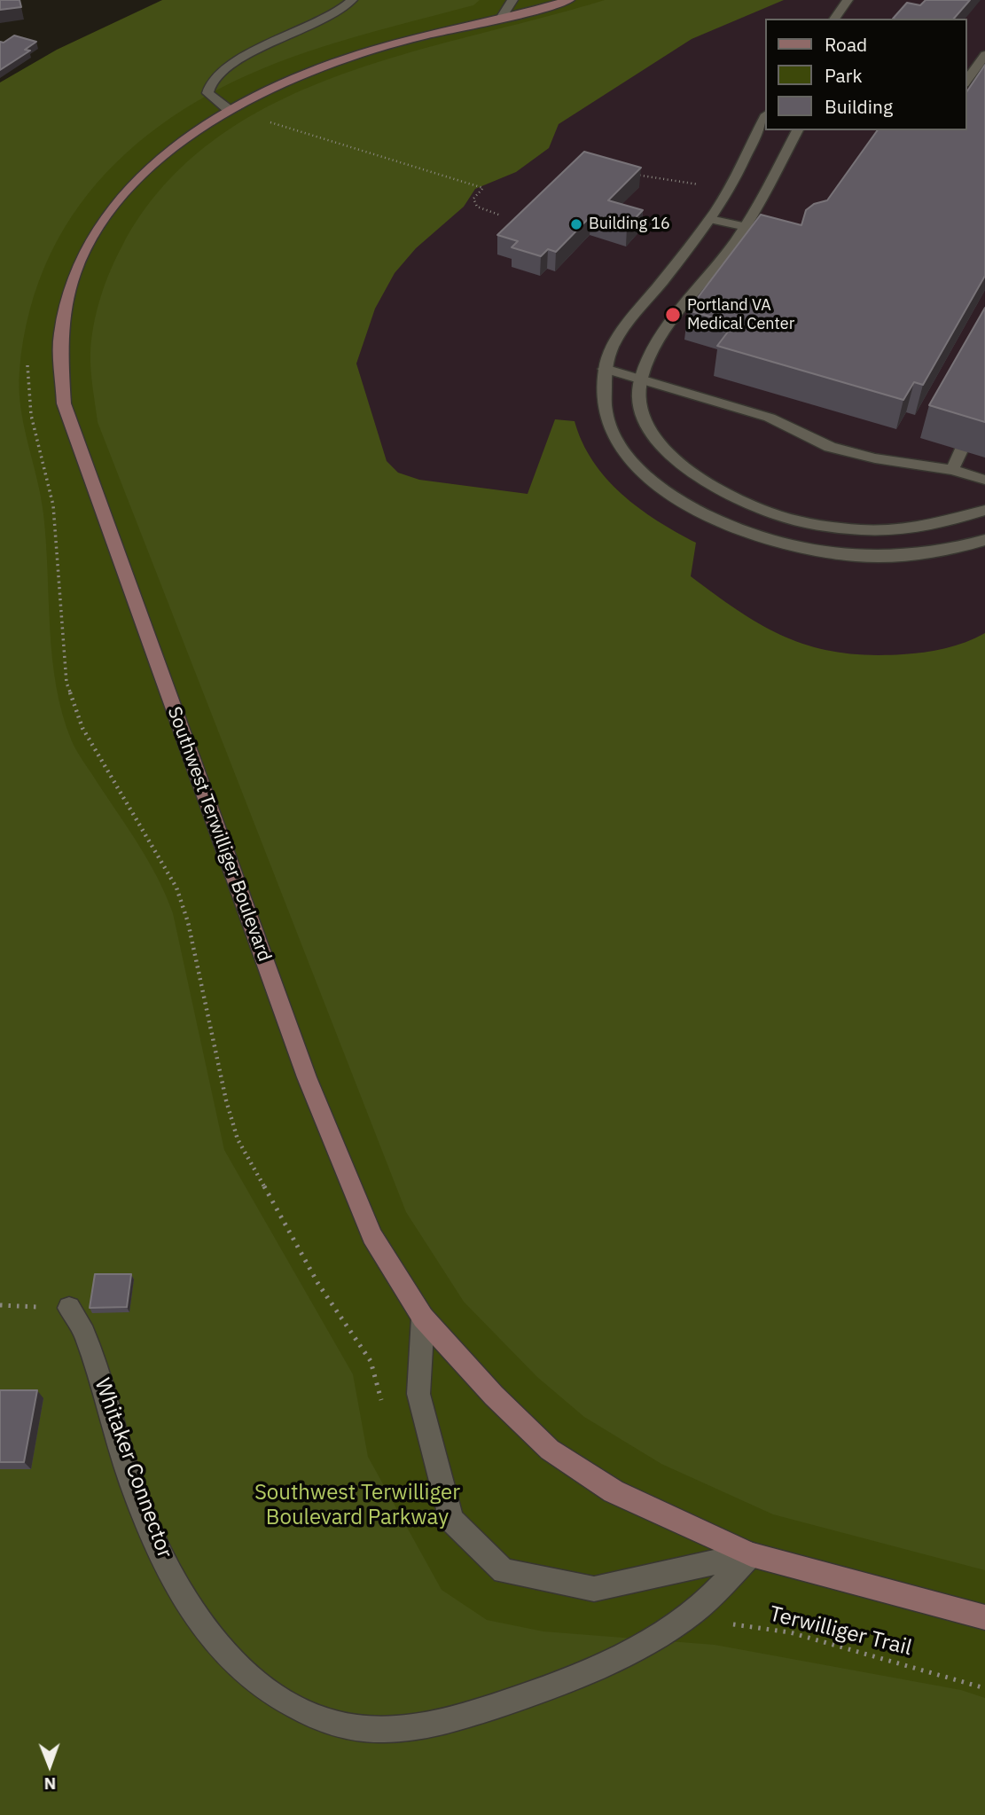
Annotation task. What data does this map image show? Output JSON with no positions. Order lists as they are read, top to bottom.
{
  "streets": {
    "main road": ["Southwest Terwilliger Boulevard"],
    "street": ["Whitaker Connector"],
    "path": ["Terwilliger Trail"]
  },
  "crossings": [
    ["Southwest Terwilliger Boulevard", "Whitaker Connector"],
    ["Whitaker Connector", "Terwilliger Trail"]
  ],
  "parks": ["Southwest Terwilliger Boulevard Parkway"],
  "places": ["Building 16", "Portland VA Medical Center"],
  "legend": ["Road", "Park", "Building"],
  "north": "bottom"
}
